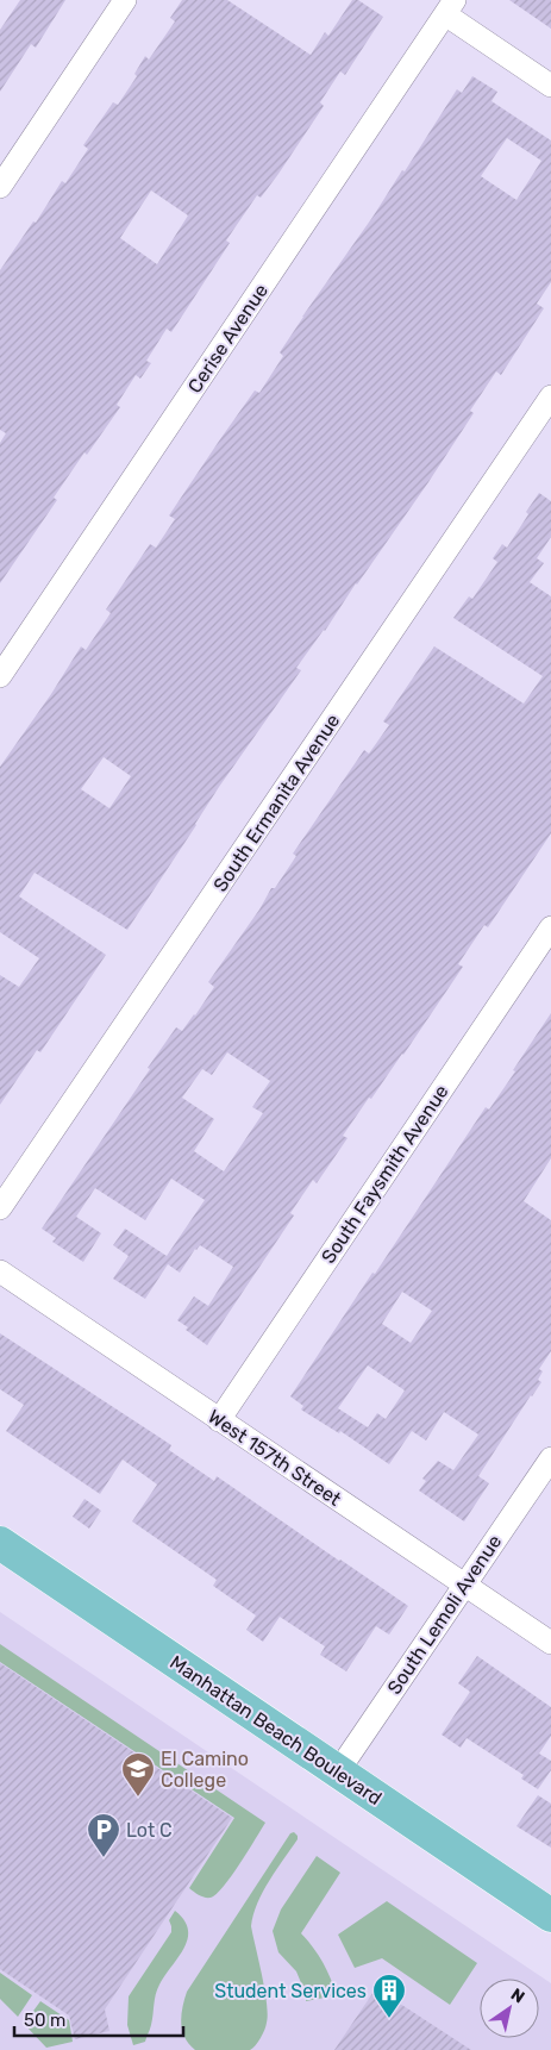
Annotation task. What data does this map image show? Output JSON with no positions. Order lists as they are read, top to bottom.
{
  "streets": {
    "main road": ["Manhattan Beach Boulevard"],
    "street": [
      "Cerise Avenue",
      "South Ermanita Avenue",
      "South Faysmith Avenue",
      "West 157th Street",
      "South Lemoli Avenue"
    ]
  },
  "crossings": [
    ["South Faysmith Avenue", "West 157th Street"],
    ["West 157th Street", "South Lemoli Avenue"],
    ["South Lemoli Avenue", "Manhattan Beach Boulevard"]
  ],
  "places": {
    "school or university": ["El Camino College"],
    "parking": ["Lot C"],
    "building": ["Student Services"]
  },
  "scale_bar": "50 m",
  "north": "top right"
}
